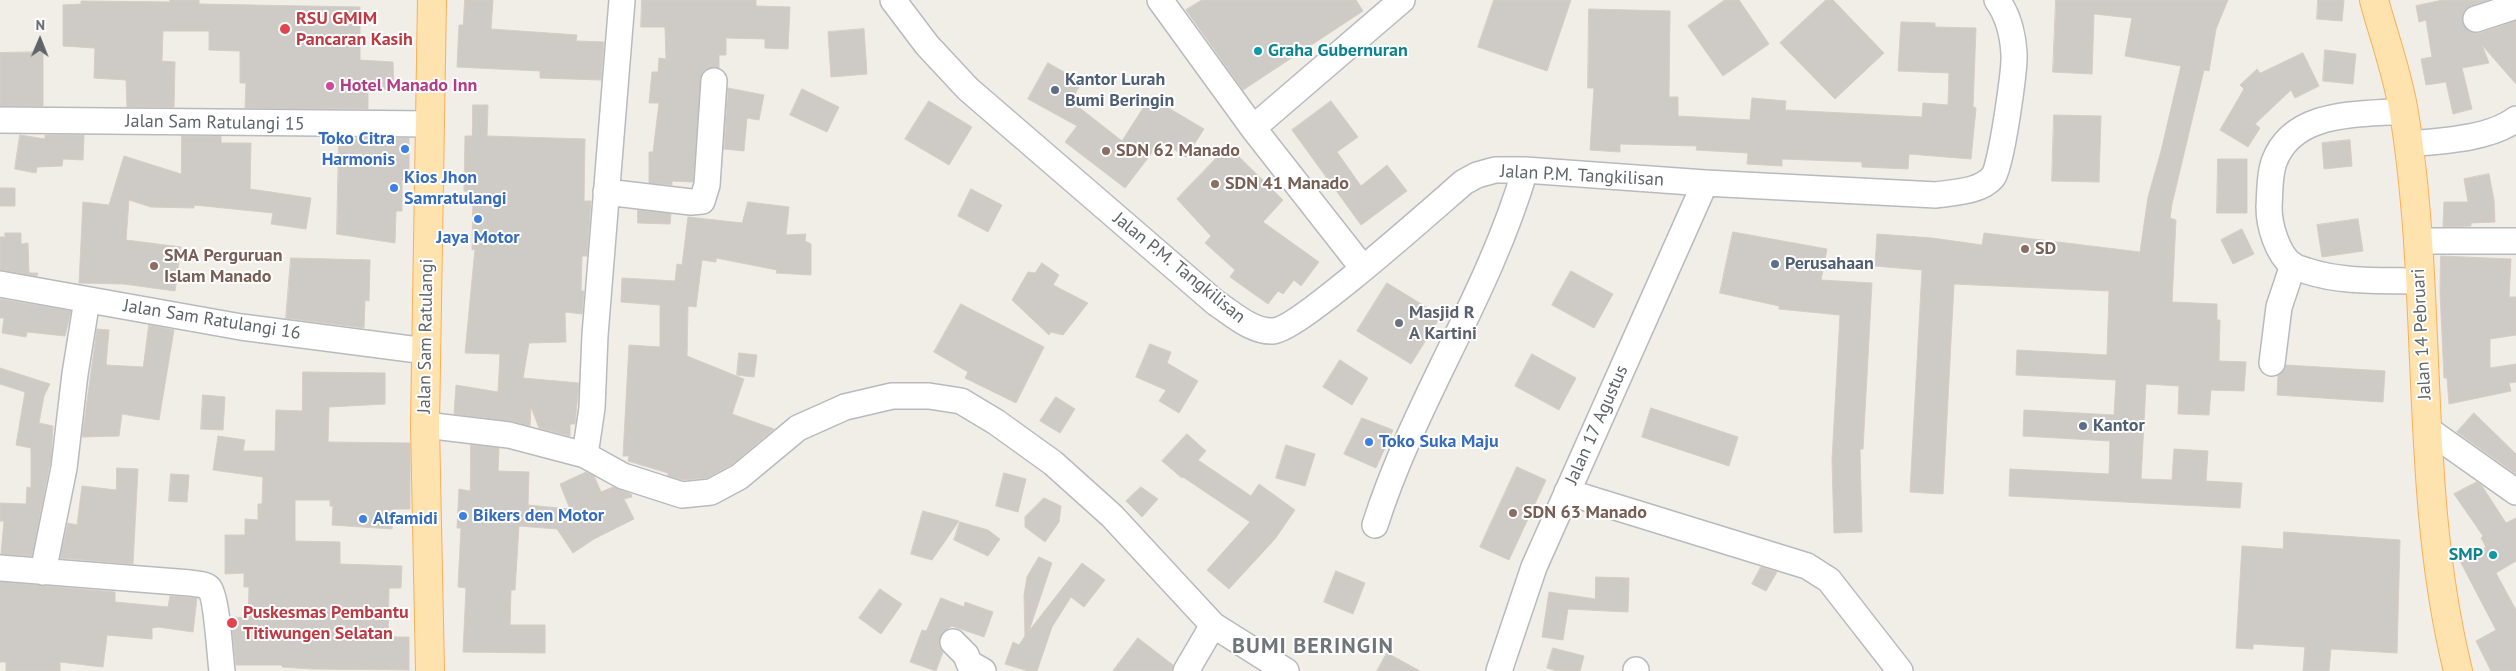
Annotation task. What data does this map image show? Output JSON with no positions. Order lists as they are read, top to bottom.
{
  "streets": {
    "main road": ["Jalan 14 Pebruari", "Jalan Sam Ratulangi"],
    "street": [
      "Jalan Sam Ratulangi 15",
      "Jalan P.M. Tangkilisan",
      "Jalan Sam Ratulangi 16",
      "Jalan 17 Agustus"
    ]
  },
  "crossings": [
    ["Jalan Sam Ratulangi 15", "Jalan Sam Ratulangi"],
    ["Jalan P.M. Tangkilisan", "Jalan 17 Agustus"],
    ["Jalan Sam Ratulangi 16", "Jalan Sam Ratulangi"]
  ],
  "districts": ["BUMI BERINGIN"],
  "places": [
    "RSU GMIM Pancaran Kasih",
    "Graha Gubernuran",
    "Hotel Manado Inn",
    "Kantor Lurah Bumi Beringin",
    "Toko Citra Harmonis",
    "SDN 62 Manado",
    "SDN 41 Manado",
    "Kios Jhon Samratulangi",
    "Jaya Motor",
    "SD",
    "Perusahaan",
    "SMA Perguruan Islam Manado",
    "Masjid R A Kartini",
    "Kantor",
    "Toko Suka Maju",
    "SDN 63 Manado",
    "Bikers den Motor",
    "Alfamidi",
    "SMP",
    "Puskesmas Pembantu Titiwungen Selatan"
  ],
  "north": "top"
}
